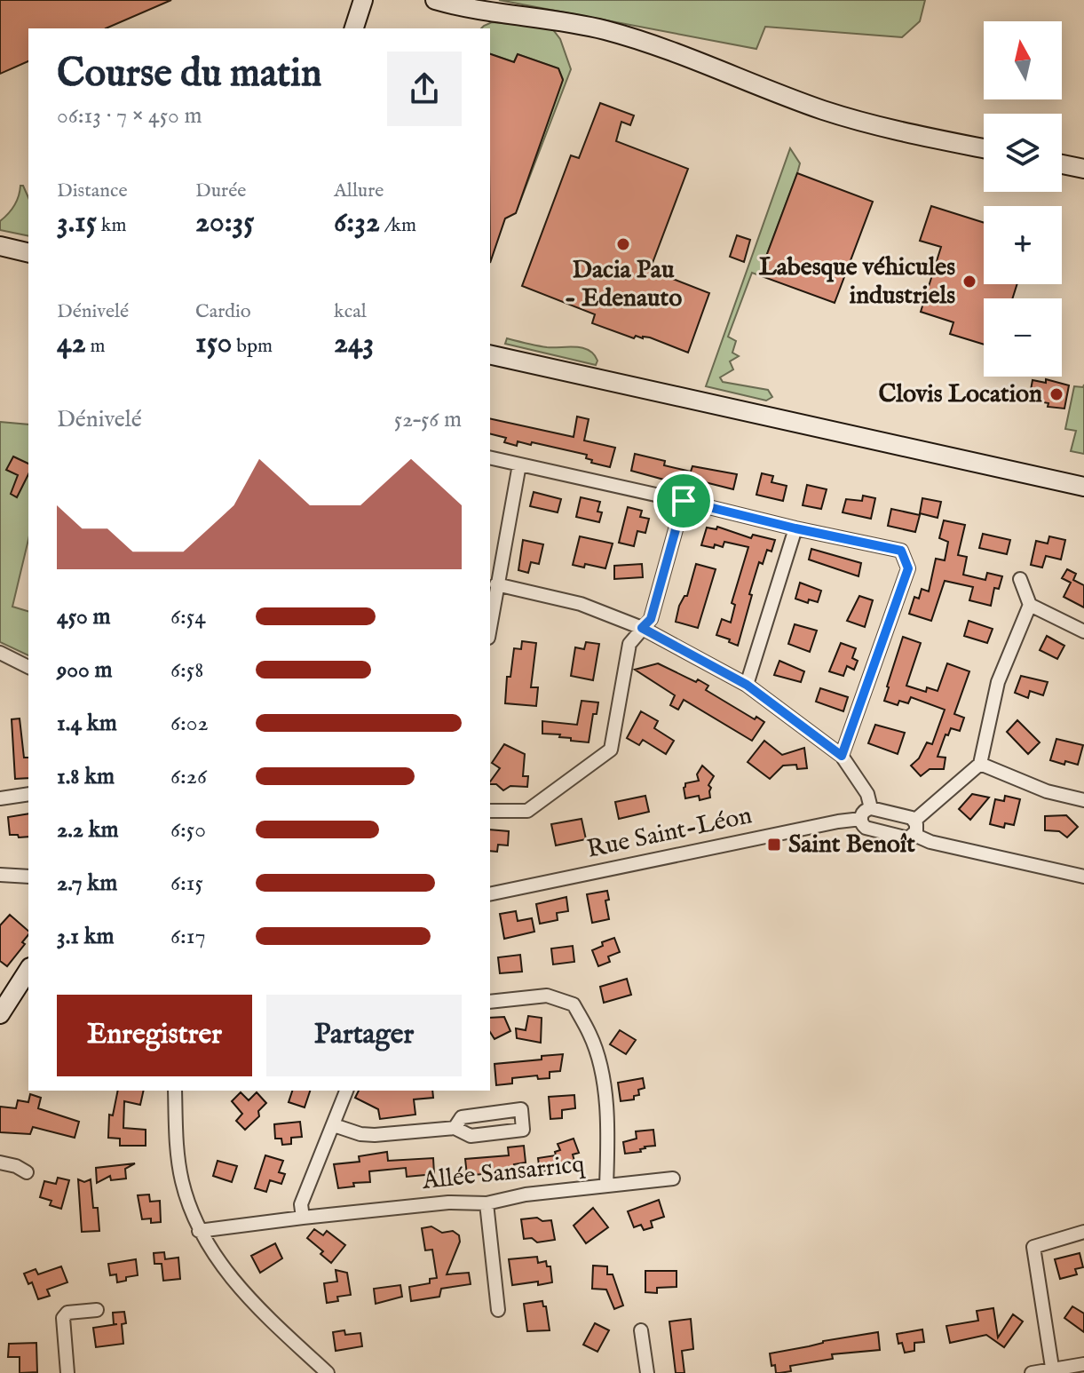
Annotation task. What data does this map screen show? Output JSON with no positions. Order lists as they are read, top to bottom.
{
  "streets": {
    "street": ["Rue Saint-Léon", "Allée Sansarricq"]
  },
  "places": {
    "other": ["Dacia Pau - Edenauto", "Labesque véhicules industriels", "Clovis Location"],
    "transit": ["Saint Benoît"]
  },
  "north": "top",
  "page": {
    "map_buttons": ["+", "−"],
    "heading": ["Course du matin", "06:13 · 7 × 450 m"],
    "stats": [
      ["Distance", "3.15 km"],
      ["Durée", "20:35"],
      ["Allure", "6:32 /km"],
      ["Dénivelé", "42 m"],
      ["Cardio", "150 bpm"],
      ["kcal", "243"]
    ],
    "chart": ["Dénivelé", "52–56 m"],
    "list": [
      {
        "name": "450 m",
        "note": "6:54"
      },
      {
        "name": "900 m",
        "note": "6:58"
      },
      {
        "name": "1.4 km",
        "note": "6:02"
      },
      {
        "name": "1.8 km",
        "note": "6:26"
      },
      {
        "name": "2.2 km",
        "note": "6:50"
      },
      {
        "name": "2.7 km",
        "note": "6:15"
      },
      {
        "name": "3.1 km",
        "note": "6:17"
      }
    ],
    "buttons": ["Enregistrer", "Partager"]
  }
}
